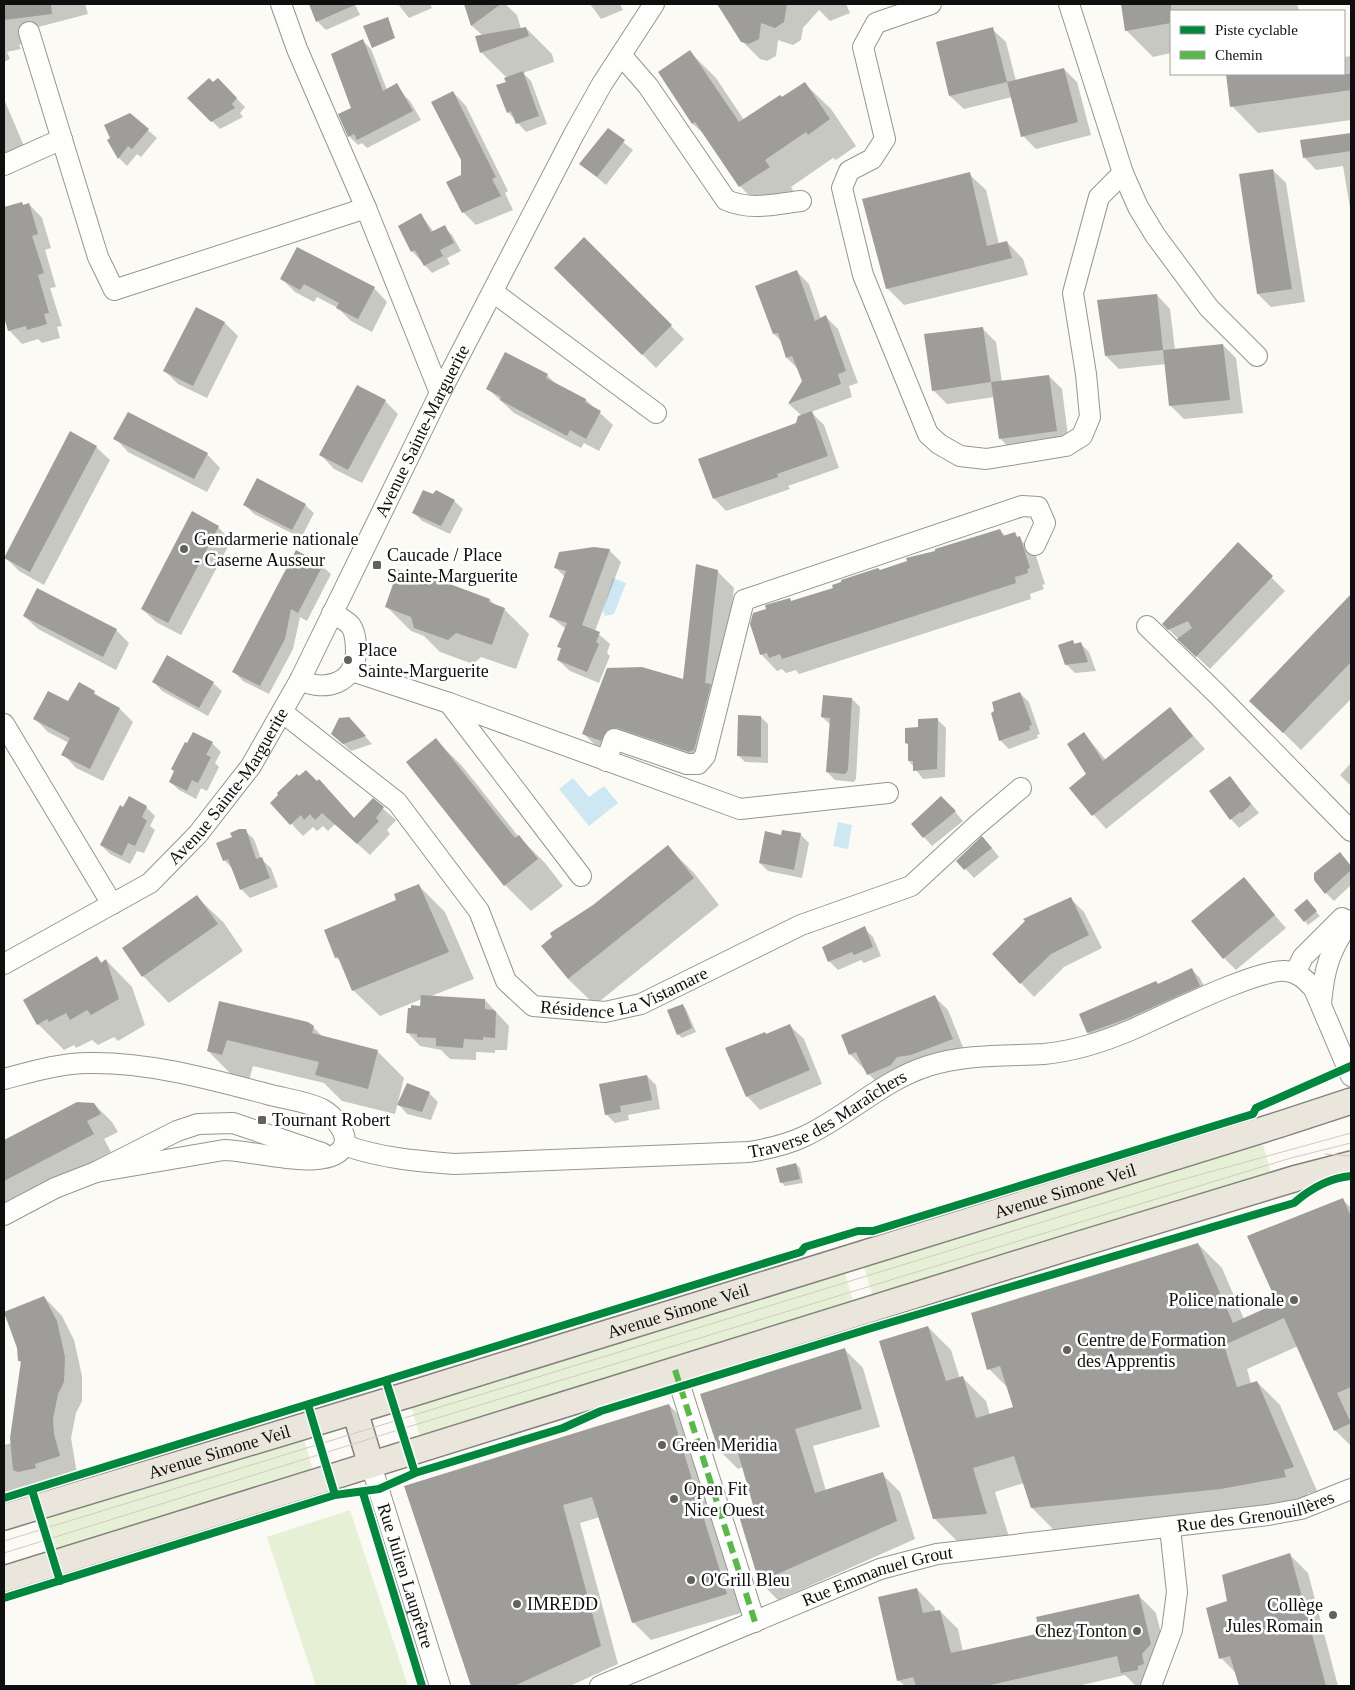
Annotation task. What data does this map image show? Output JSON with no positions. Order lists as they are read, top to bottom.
{
  "streets": {
    "main road": ["Avenue Simone Veil"],
    "street": [
      "Avenue Sainte-Marguerite",
      "Résidence La Vistamare",
      "Traverse des Maraîchers",
      "Rue des Grenouillères",
      "Rue Julien Lauprêtre",
      "Rue Emmanuel Grout"
    ]
  },
  "crossings": [
    ["Avenue Sainte-Marguerite", "Résidence La Vistamare"],
    ["Rue des Grenouillères", "Rue Emmanuel Grout"]
  ],
  "places": {
    "other": [
      "Gendarmerie nationale - Caserne Ausseur",
      "Place Sainte-Marguerite",
      "Police nationale",
      "Centre de Formation des Apprentis",
      "Green Meridia",
      "Open Fit Nice Ouest",
      "O'Grill Bleu",
      "IMREDD",
      "Collège Jules Romain",
      "Chez Tonton"
    ],
    "transit": ["Caucade / Place Sainte-Marguerite", "Tournant Robert"]
  },
  "legend": ["Piste cyclable", "Chemin"]
}
